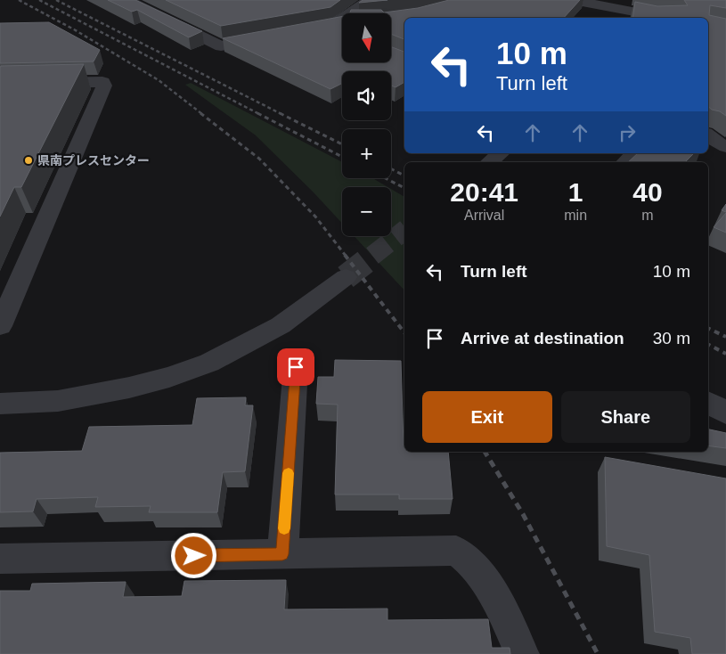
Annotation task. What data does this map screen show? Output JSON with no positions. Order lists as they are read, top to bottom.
{
  "places": ["県南プレスセンター"],
  "north": "bottom",
  "page": {
    "map_buttons": ["+", "−"],
    "turn": ["10 m", "Turn left"],
    "eta": [
      "20:41",
      "Arrival",
      "1",
      "min",
      "40",
      "m"
    ],
    "list": [
      {
        "name": "Turn left",
        "value": "10 m"
      },
      {
        "name": "Arrive at destination",
        "value": "30 m"
      }
    ],
    "buttons": ["Exit", "Share"]
  }
}
